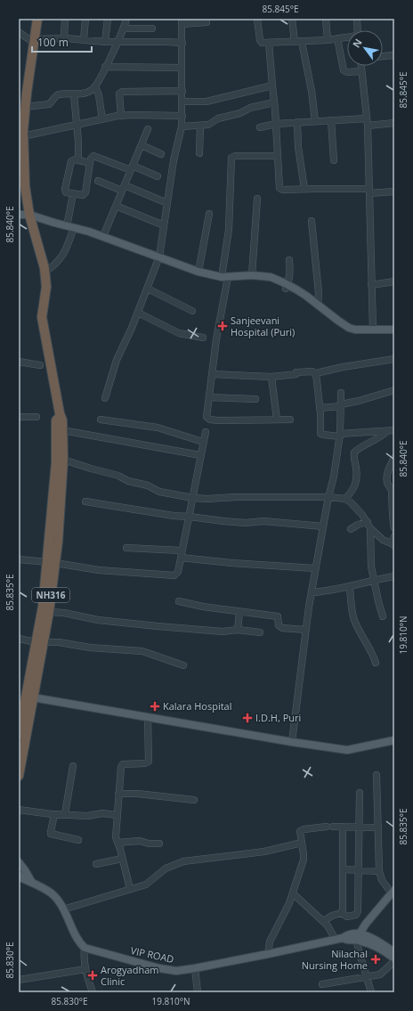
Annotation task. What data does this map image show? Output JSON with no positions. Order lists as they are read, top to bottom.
{
  "streets": {
    "highway": ["NH316"],
    "main road": ["VIP ROAD"]
  },
  "places": {
    "health": [
      "Sanjeevani Hospital (Puri)",
      "Kalara Hospital",
      "I.D.H, Puri",
      "Nilachal Nursing Home",
      "Arogyadham Clinic"
    ]
  },
  "scale_bar": "100 m",
  "north": "top left",
  "coordinates": [
    "85.845°E",
    "85.840°E",
    "85.835°E",
    "19.810°N",
    "85.830°E"
  ]
}
